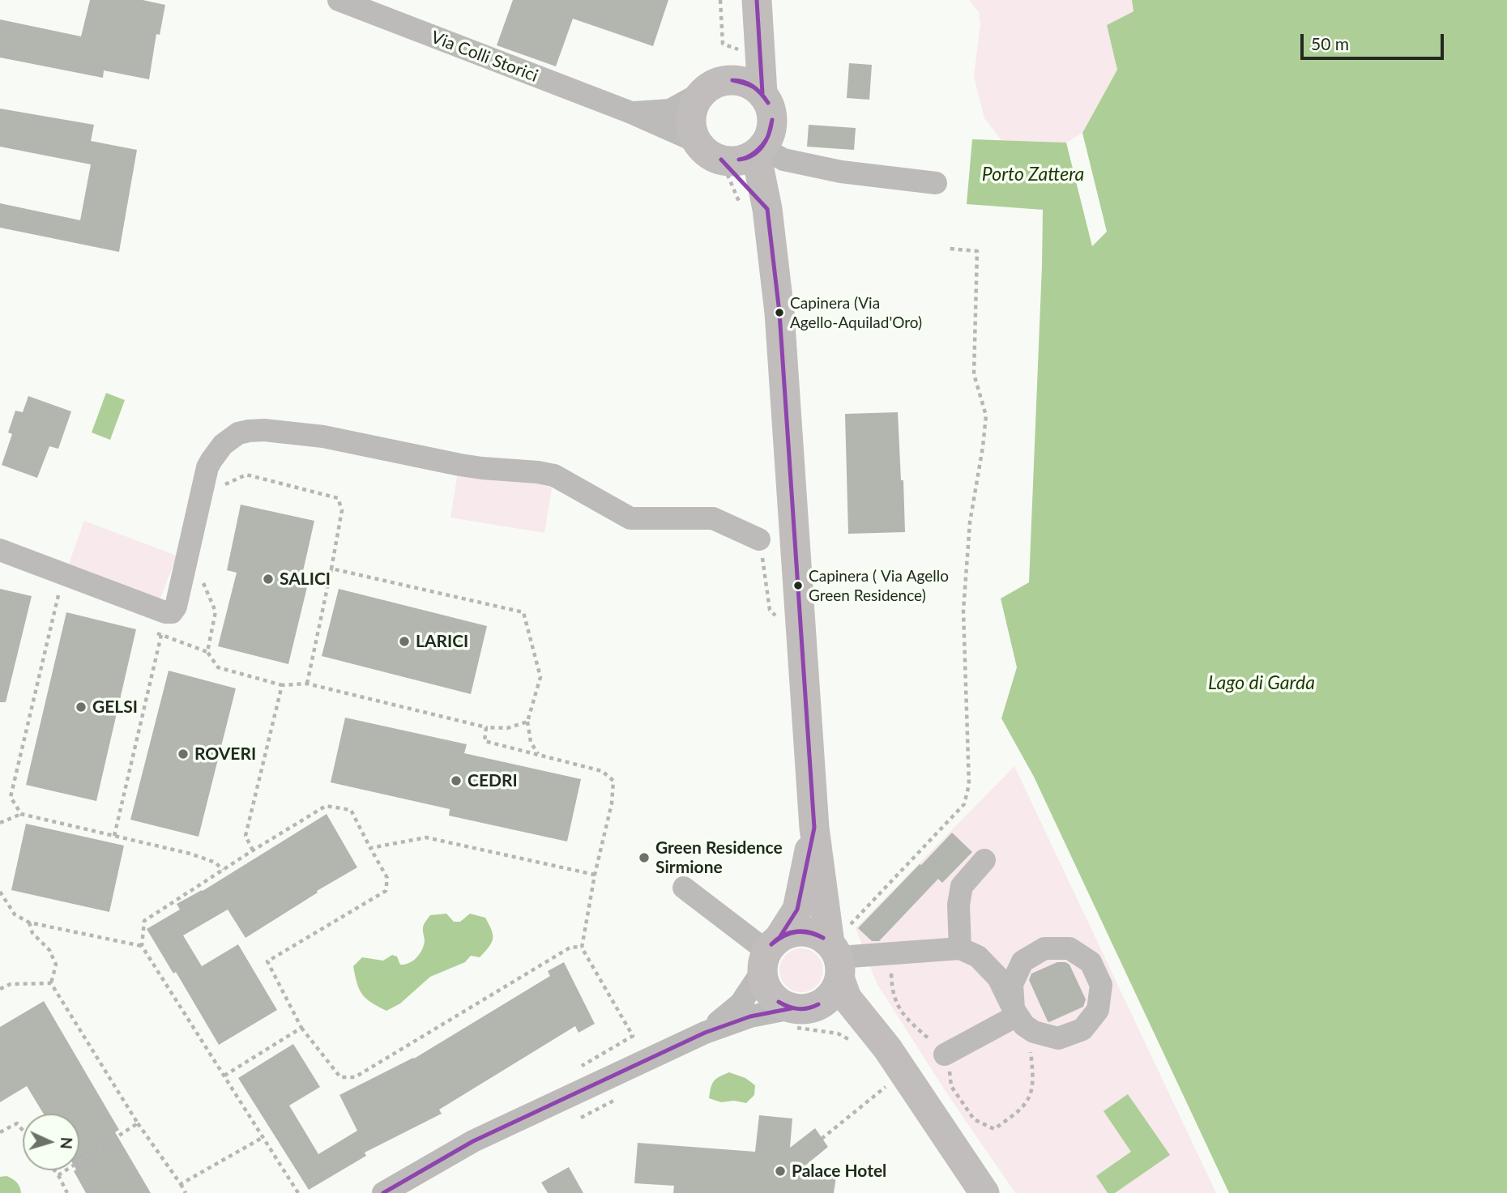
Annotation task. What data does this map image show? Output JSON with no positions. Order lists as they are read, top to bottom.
{
  "streets": {
    "street": ["Via Colli Storici"]
  },
  "water": ["Porto Zattera", "Lago di Garda"],
  "places": [
    "Capinera (Via Agello-Aquilad'Oro)",
    "SALICI",
    "Capinera ( Via Agello Green Residence)",
    "LARICI",
    "GELSI",
    "ROVERI",
    "CEDRI",
    "Green Residence Sirmione",
    "Palace Hotel"
  ],
  "scale_bar": "50 m",
  "north": "right"
}
